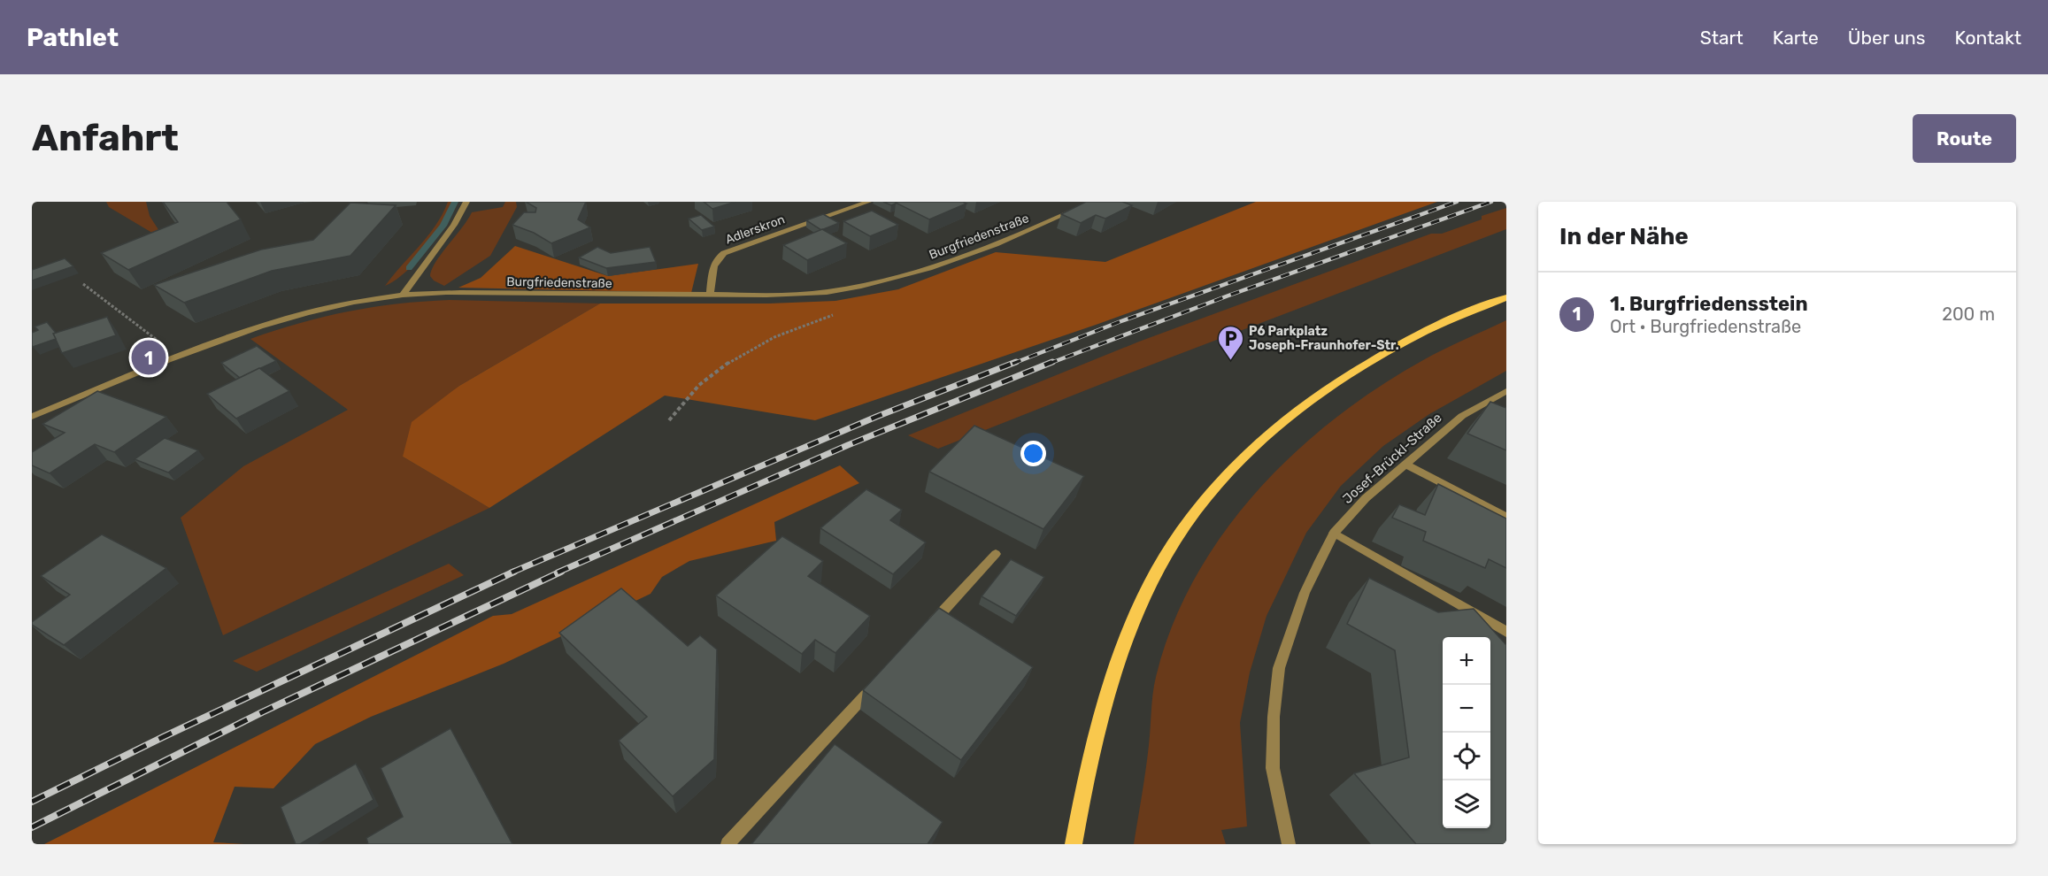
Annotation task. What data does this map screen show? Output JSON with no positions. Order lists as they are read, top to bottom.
{
  "streets": {
    "street": ["Adlerskron", "Burgfriedenstraße", "Josef-Brückl-Straße"]
  },
  "crossings": [
    ["Adlerskron", "Burgfriedenstraße"]
  ],
  "places": {
    "parking": ["P6 Parkplatz Joseph-Fraunhofer-Str."]
  },
  "page": {
    "header": "Pathlet",
    "nav": [
      "Start",
      "Karte",
      "Über uns",
      "Kontakt"
    ],
    "buttons": "Route",
    "title": "Anfahrt",
    "heading": "In der Nähe",
    "list": [
      {
        "mark": "1",
        "name": "1. Burgfriedensstein",
        "note": "Ort · Burgfriedenstraße",
        "value": "200 m"
      }
    ],
    "pins": "1",
    "map_buttons": ["+", "−"]
  }
}
